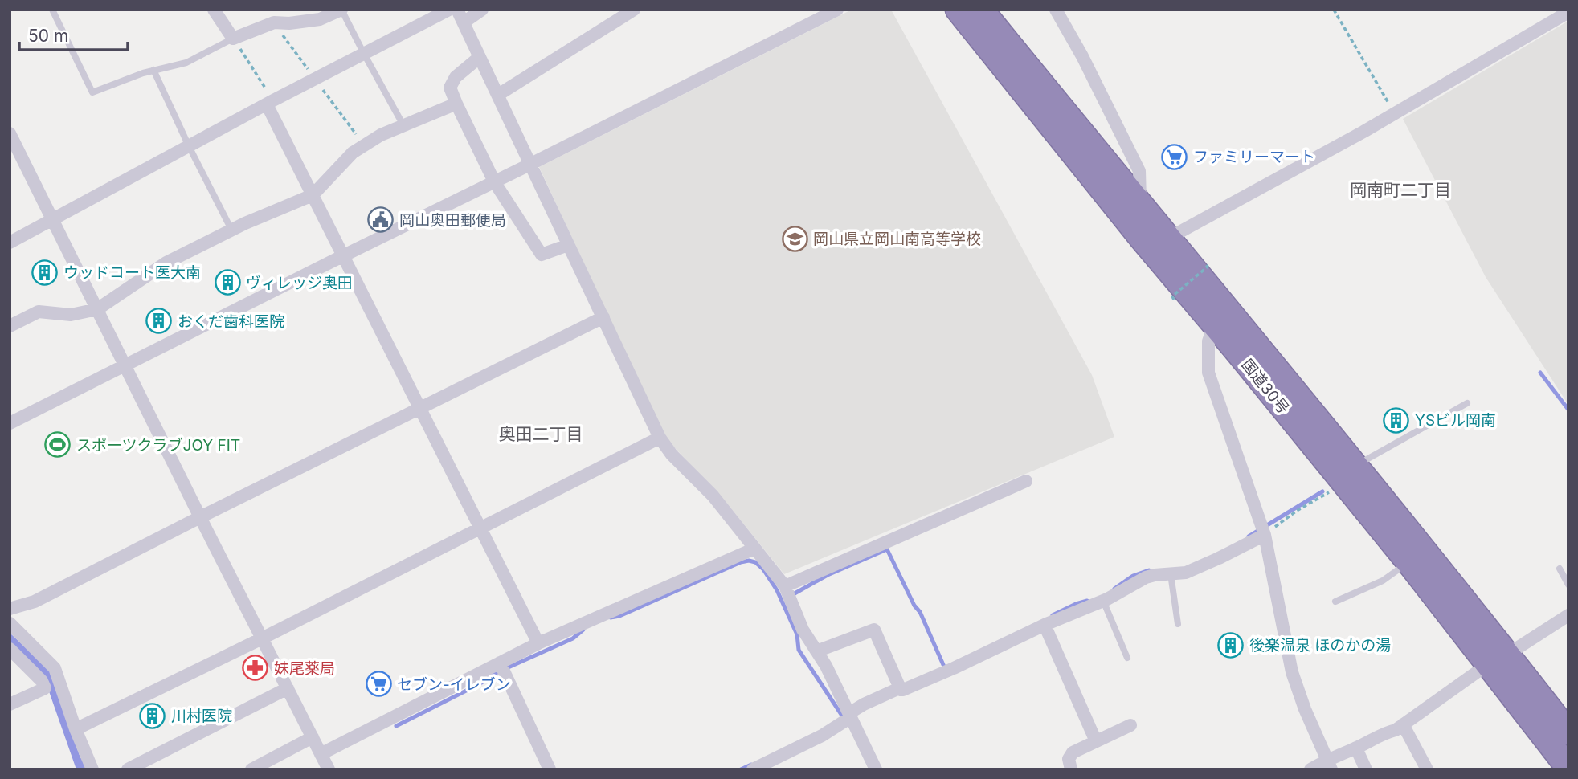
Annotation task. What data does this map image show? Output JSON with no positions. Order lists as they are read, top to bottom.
{
  "streets": {
    "highway": ["国道30号"]
  },
  "districts": ["岡南町二丁目", "奥田二丁目"],
  "places": {
    "supermarket": ["ファミリーマート", "セブン-イレブン"],
    "public building": ["岡山奥田郵便局"],
    "school or university": ["岡山県立岡山南高等学校"],
    "building": [
      "ウッドコート医大南",
      "ヴィレッジ奥田",
      "おくだ歯科医院",
      "YSビル岡南",
      "後楽温泉 ほのかの湯",
      "川村医院"
    ],
    "sports": ["スポーツクラブJOY FIT"],
    "pharmacy": ["妹尾薬局"]
  },
  "scale_bar": "50 m"
}
